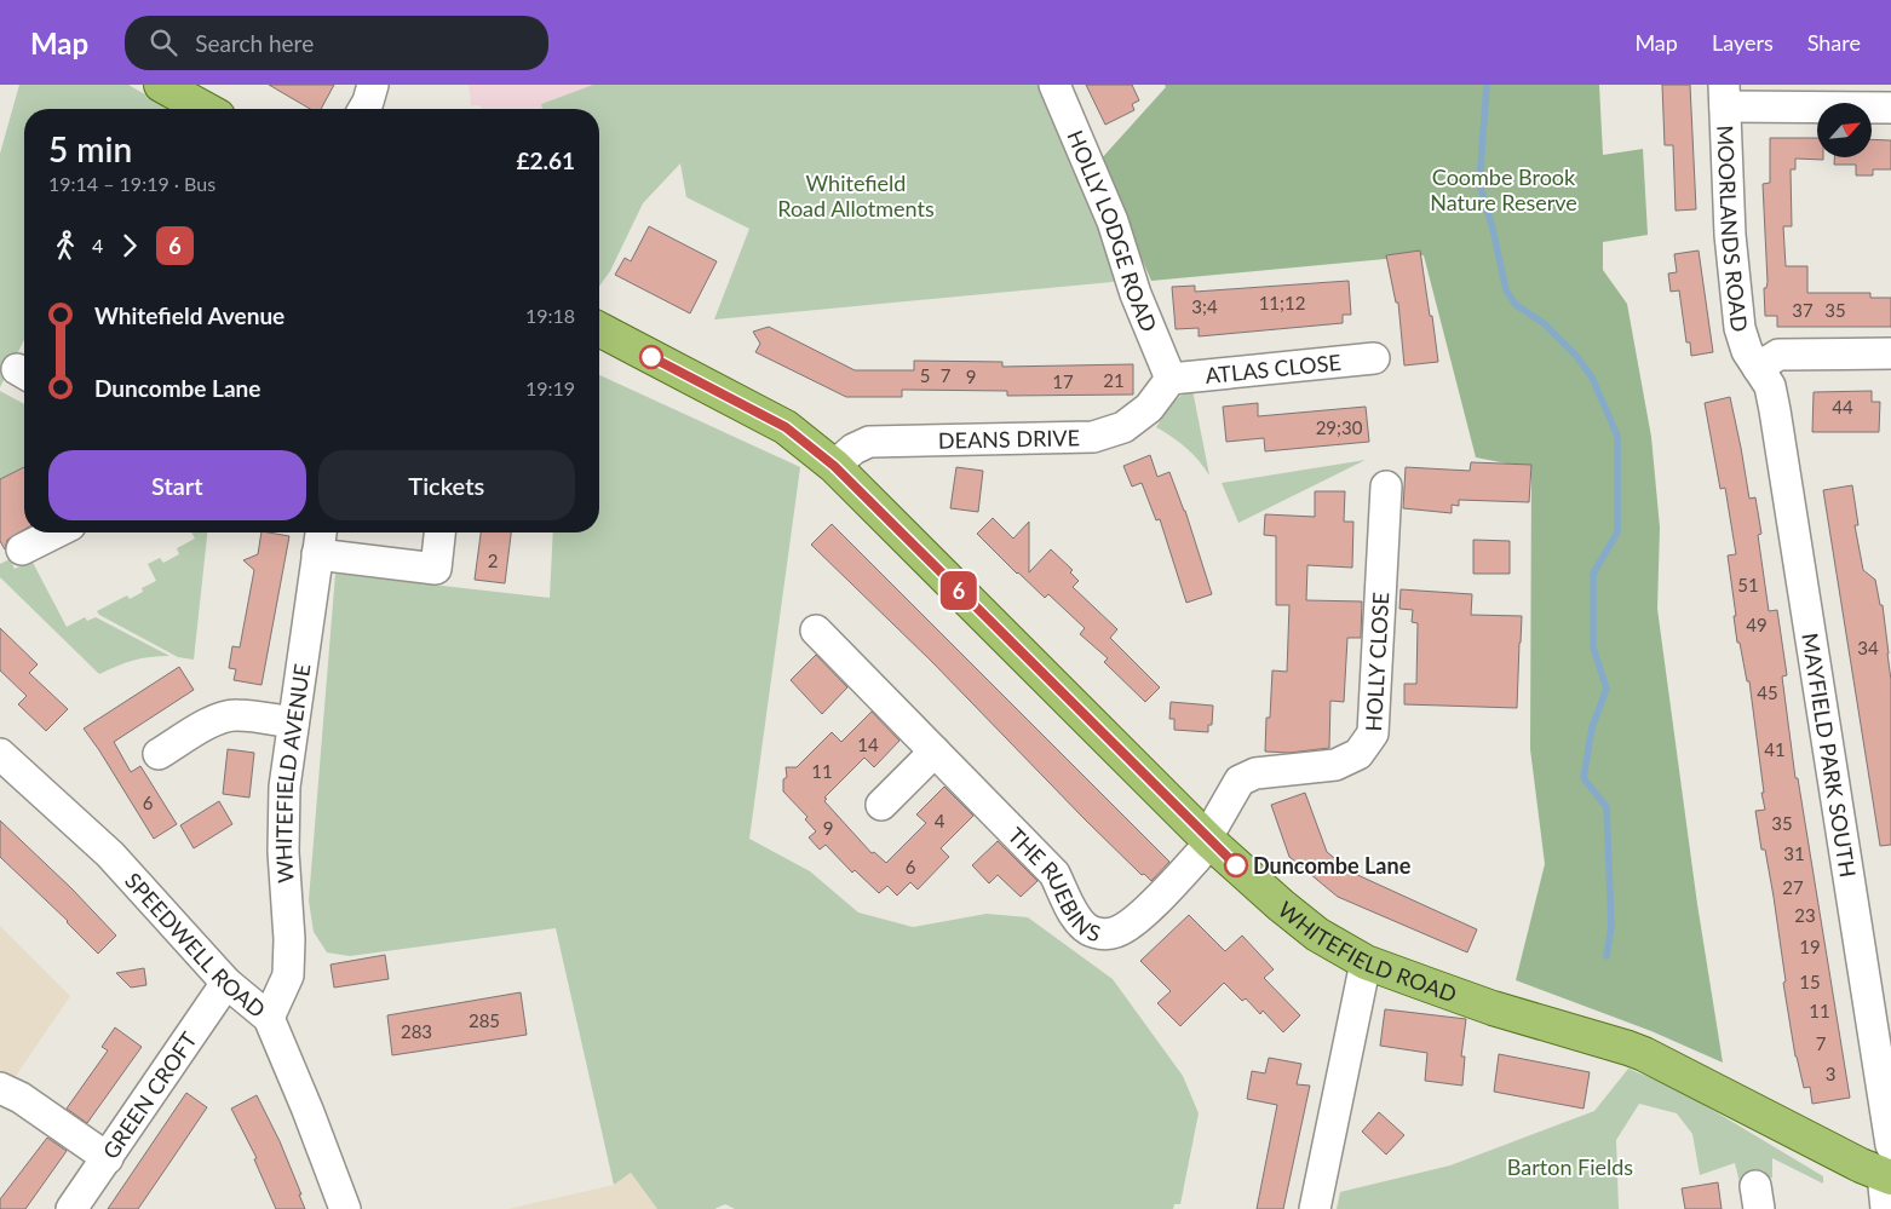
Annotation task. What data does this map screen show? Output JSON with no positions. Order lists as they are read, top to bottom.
{
  "streets": {
    "main road": ["WHITEFIELD ROAD"],
    "street": [
      "MOORLANDS ROAD",
      "HOLLY LODGE ROAD",
      "ATLAS CLOSE",
      "DEANS DRIVE",
      "HOLLY CLOSE",
      "MAYFIELD PARK SOUTH",
      "WHITEFIELD AVENUE",
      "THE RUEBINS",
      "SPEEDWELL ROAD",
      "GREEN CROFT"
    ]
  },
  "crossings": [
    ["MOORLANDS ROAD", "MAYFIELD PARK SOUTH"],
    ["HOLLY LODGE ROAD", "ATLAS CLOSE"],
    ["HOLLY LODGE ROAD", "DEANS DRIVE"],
    ["ATLAS CLOSE", "DEANS DRIVE"],
    ["DEANS DRIVE", "WHITEFIELD ROAD"],
    ["HOLLY CLOSE", "THE RUEBINS"],
    ["HOLLY CLOSE", "WHITEFIELD ROAD"],
    ["MAYFIELD PARK SOUTH", "WHITEFIELD ROAD"],
    ["WHITEFIELD AVENUE", "SPEEDWELL ROAD"],
    ["THE RUEBINS", "WHITEFIELD ROAD"],
    ["SPEEDWELL ROAD", "GREEN CROFT"]
  ],
  "parks": ["Coombe Brook Nature Reserve", "Whitefield Road Allotments", "Barton Fields"],
  "places": ["Duncombe Lane"],
  "lines": ["bus line 6"],
  "house_numbers": [
    "11;12",
    "3;4",
    "37",
    "35",
    "5",
    "7",
    "9",
    "21",
    "17",
    "44",
    "29;30",
    "2",
    "51",
    "49",
    "34",
    "45",
    "14",
    "41",
    "11",
    "6",
    "4",
    "35",
    "9",
    "31",
    "6",
    "27",
    "23",
    "19",
    "15",
    "11",
    "285",
    "283",
    "7",
    "3"
  ],
  "north": "top right",
  "page": {
    "header": "Map",
    "search": "Search here",
    "nav": ["Map", "Layers", "Share"],
    "on_map": "6",
    "heading": ["5 min", "19:14 – 19:19 · Bus", "£2.61"],
    "legs": ["4", "6"],
    "list": [
      {
        "name": "Whitefield Avenue",
        "value": "19:18"
      },
      {
        "name": "Duncombe Lane",
        "value": "19:19"
      }
    ],
    "buttons": ["Start", "Tickets"]
  }
}
